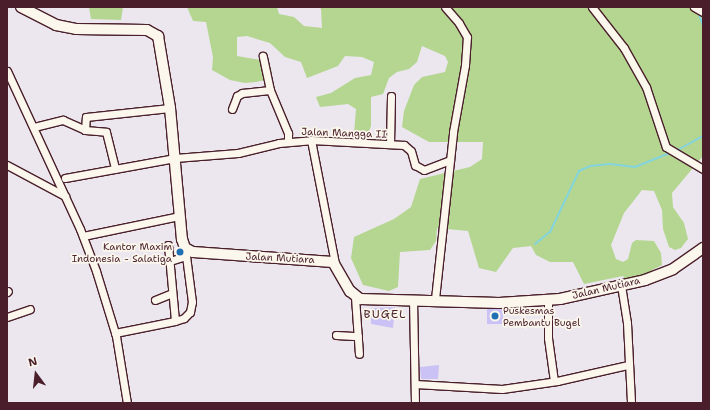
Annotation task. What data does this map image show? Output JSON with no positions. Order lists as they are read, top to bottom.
{
  "streets": {
    "street": ["Jalan Mangga II", "Jalan Mutiara"]
  },
  "districts": ["BUGEL"],
  "places": ["Kantor Maxim Indonesia - Salatiga", "Puskesmas Pembantu Bugel"],
  "north": "top"
}
